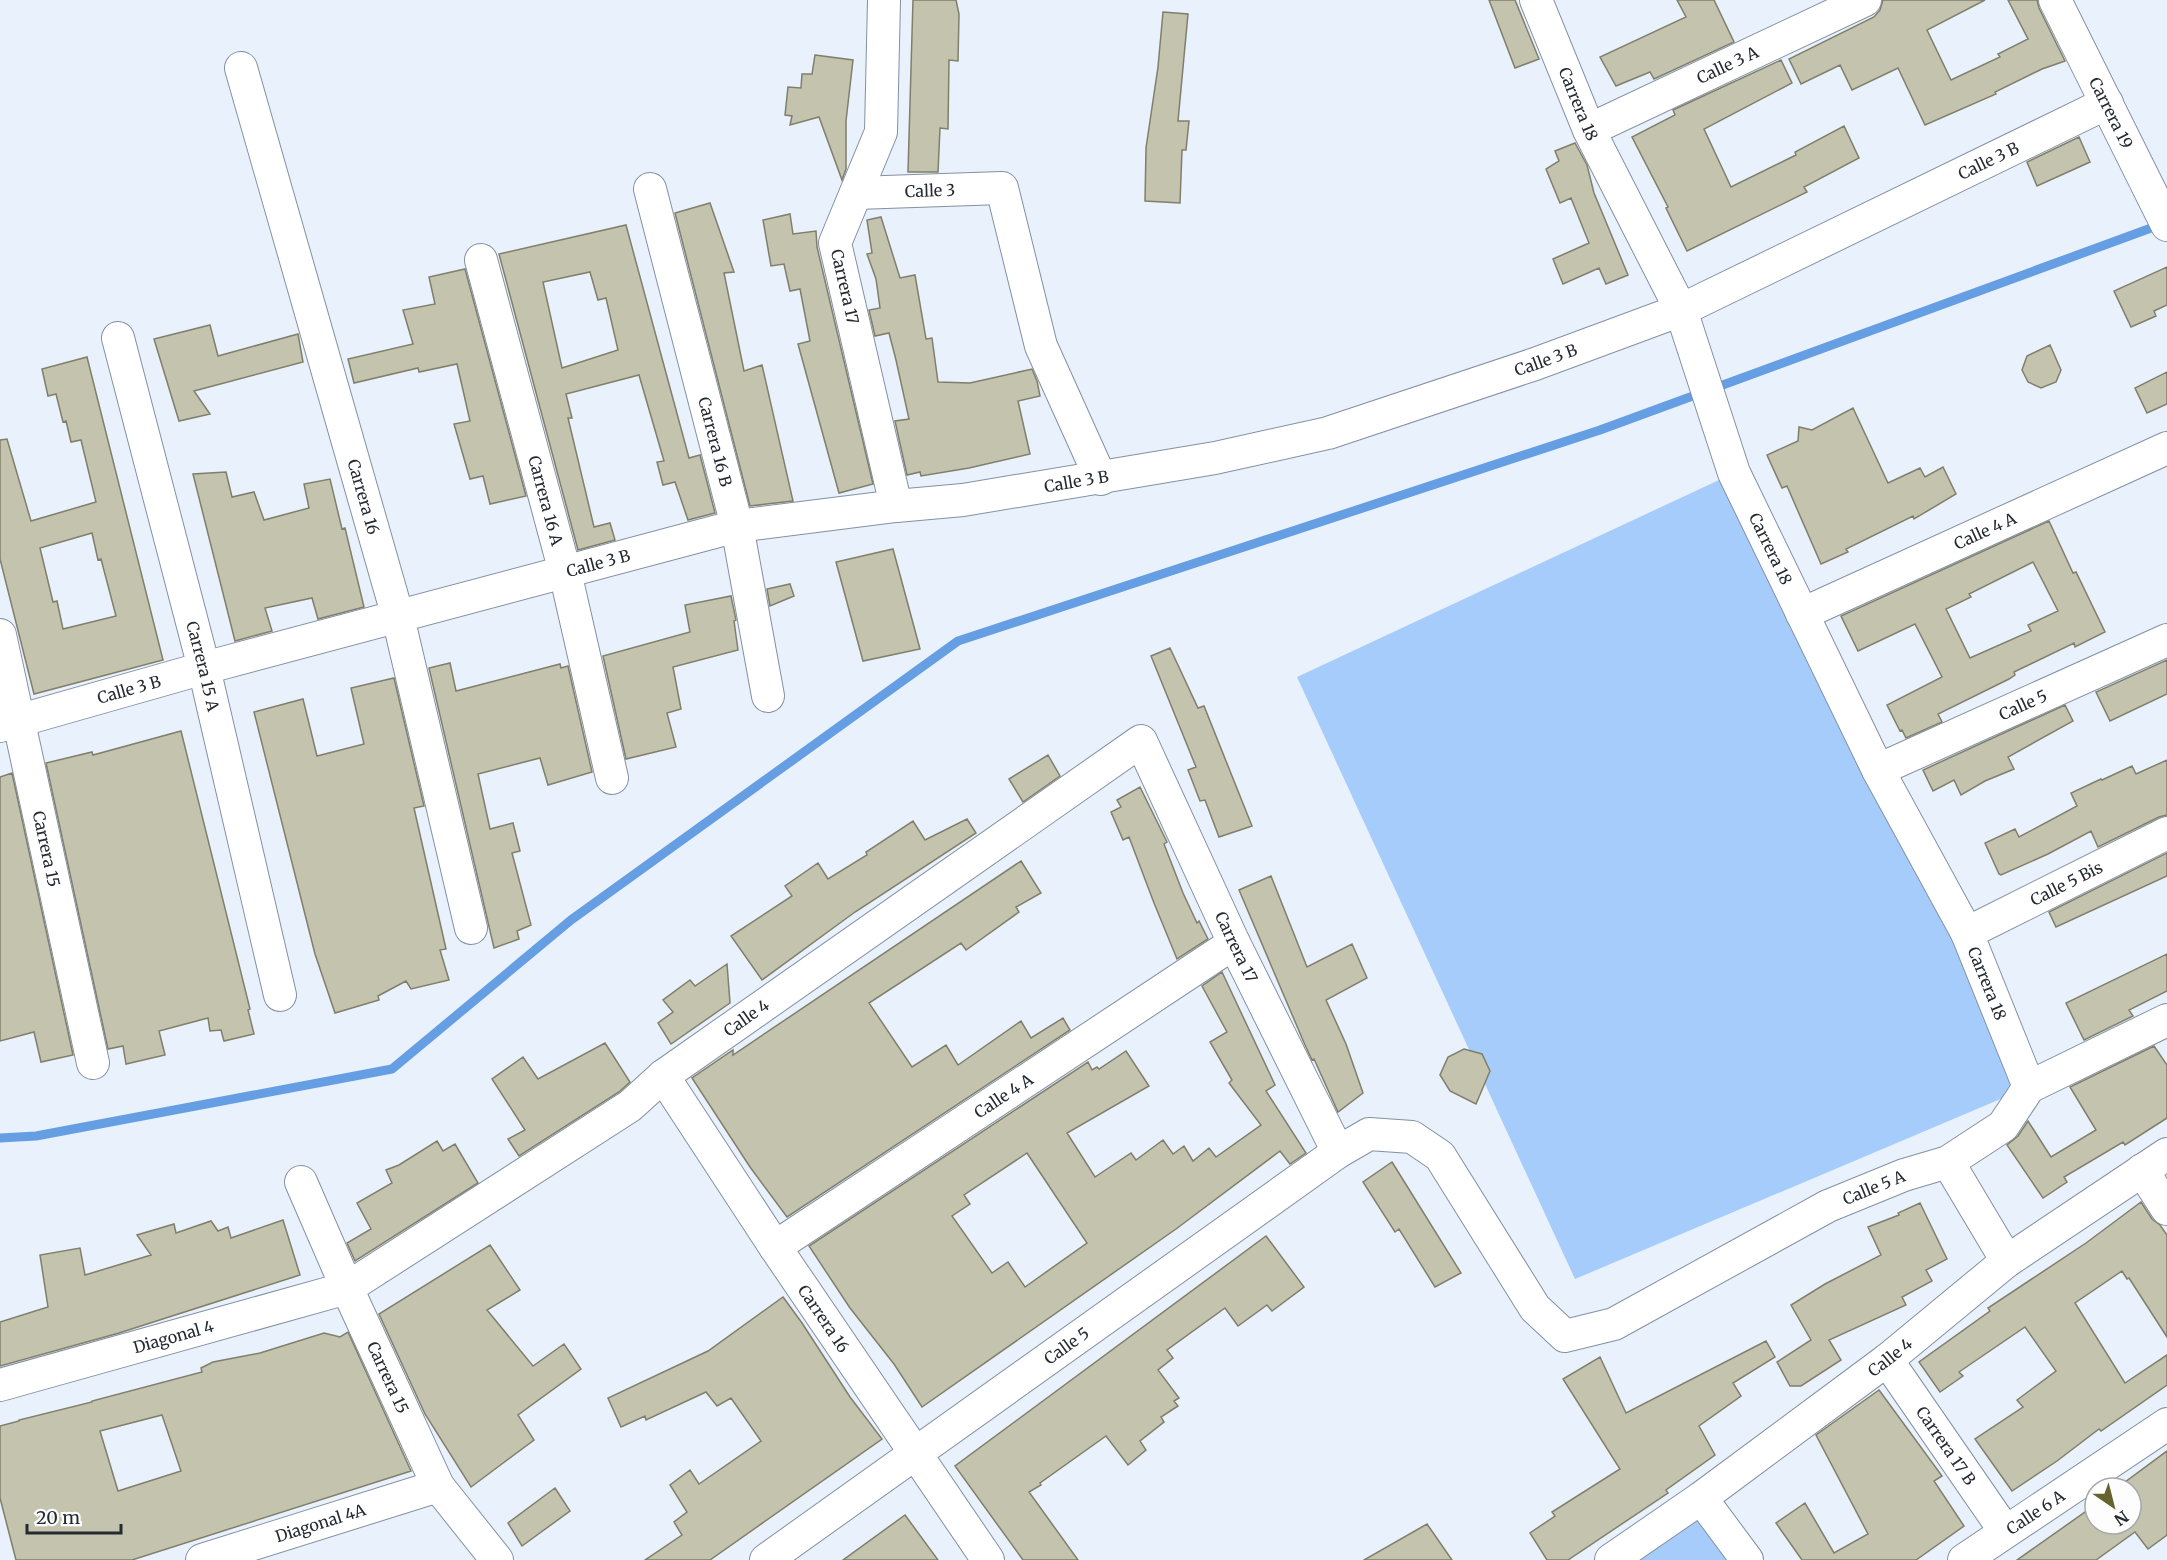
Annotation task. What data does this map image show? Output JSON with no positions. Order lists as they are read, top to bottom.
{
  "streets": {
    "street": [
      "Calle 3 A",
      "Carrera 18",
      "Carrera 19",
      "Calle 3 B",
      "Calle 3",
      "Carrera 17",
      "Carrera 16 B",
      "Carrera 16",
      "Carrera 16 A",
      "Calle 4 A",
      "Carrera 15 A",
      "Calle 5",
      "Carrera 15",
      "Calle 5 Bis",
      "Calle 4",
      "Calle 5 A",
      "Diagonal 4",
      "Carrera 17 B",
      "Calle 6 A",
      "Diagonal 4A"
    ]
  },
  "crossings": [
    ["Calle 3 A", "Carrera 18"],
    ["Carrera 18", "Calle 3 B"],
    ["Carrera 18", "Calle 4 A"],
    ["Carrera 18", "Calle 5"],
    ["Carrera 18", "Calle 5 Bis"],
    ["Carrera 18", "Calle 5 A"],
    ["Carrera 19", "Calle 3 B"],
    ["Calle 3 B", "Calle 3"],
    ["Calle 3 B", "Carrera 17"],
    ["Calle 3 B", "Carrera 16 B"],
    ["Calle 3 B", "Carrera 16"],
    ["Calle 3 B", "Carrera 16 A"],
    ["Calle 3 B", "Carrera 15 A"],
    ["Calle 3 B", "Carrera 15"],
    ["Calle 3", "Carrera 17"],
    ["Carrera 17", "Calle 4 A"],
    ["Carrera 17", "Calle 5"],
    ["Carrera 17", "Calle 4"],
    ["Carrera 16", "Calle 4 A"],
    ["Carrera 16", "Calle 5"],
    ["Carrera 16", "Calle 4"],
    ["Calle 5", "Calle 5 A"],
    ["Carrera 15", "Calle 4"],
    ["Carrera 15", "Diagonal 4"],
    ["Carrera 15", "Diagonal 4A"],
    ["Calle 4", "Diagonal 4"],
    ["Calle 4", "Carrera 17 B"],
    ["Carrera 17 B", "Calle 6 A"]
  ],
  "scale_bar": "20 m",
  "north": "bottom right"
}
